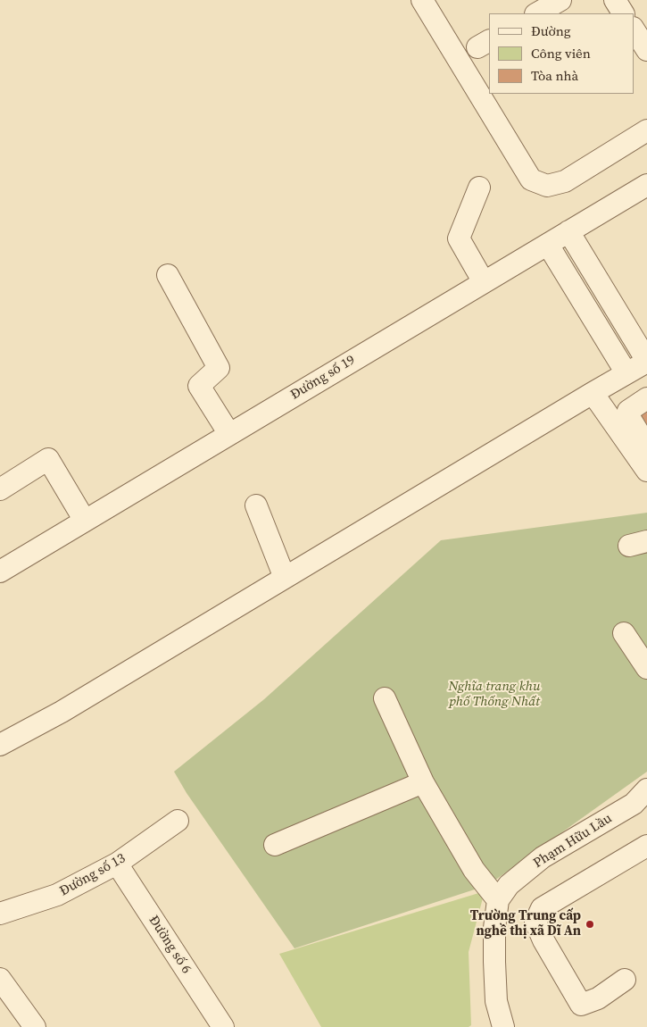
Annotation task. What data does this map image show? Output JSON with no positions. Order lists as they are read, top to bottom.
{
  "streets": {
    "street": [
      "Đường số 19",
      "Phạm Hữu Lầu",
      "Đường số 13",
      "Đường số 6"
    ]
  },
  "crossings": [
    ["Đường số 13", "Đường số 6"]
  ],
  "parks": ["Nghĩa trang khu phố Thống Nhất"],
  "places": ["Trường Trung cấp nghề thị xã Dĩ An"],
  "legend": ["Đường", "Công viên", "Tòa nhà"]
}
